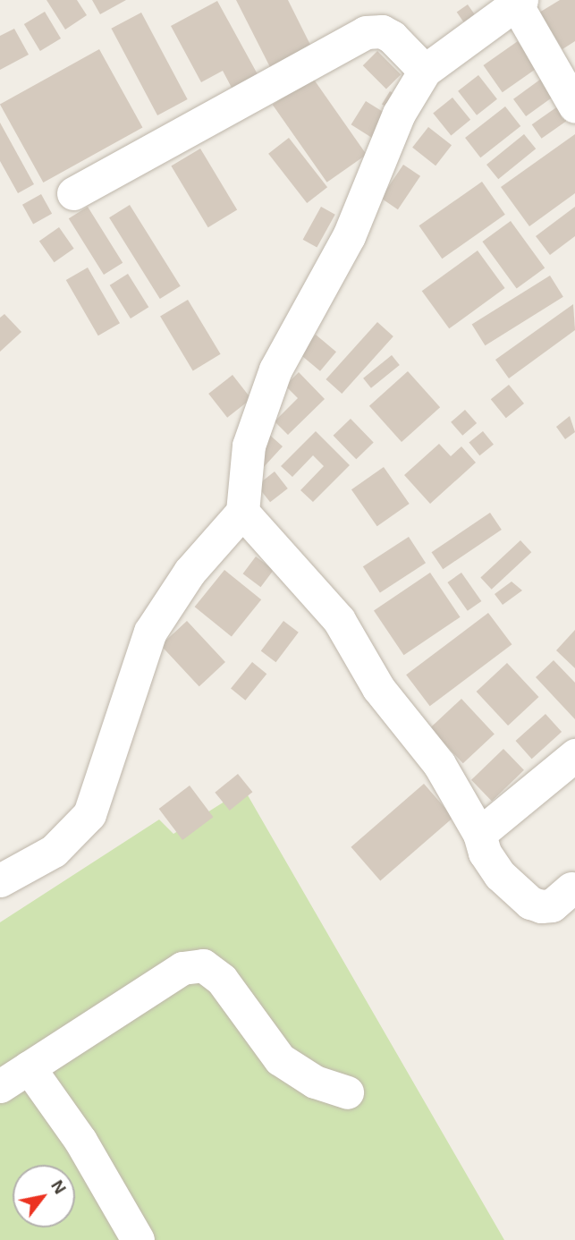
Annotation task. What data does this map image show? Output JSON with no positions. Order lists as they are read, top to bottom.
{
  "north": "top right"
}
